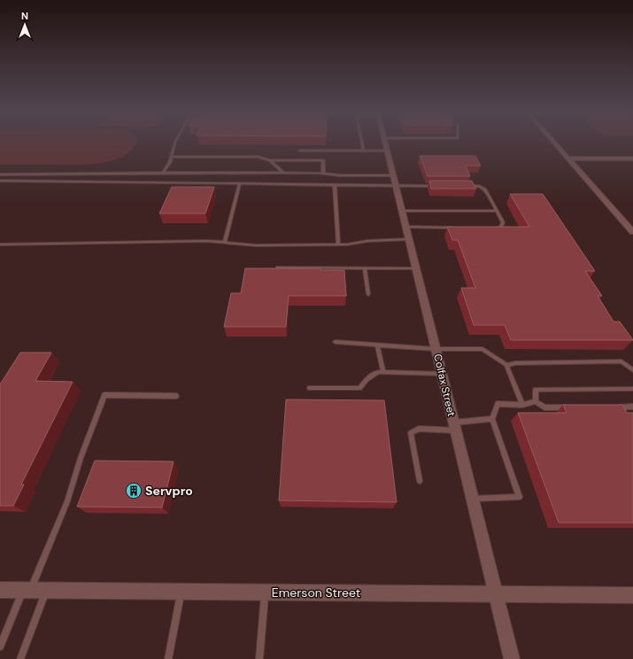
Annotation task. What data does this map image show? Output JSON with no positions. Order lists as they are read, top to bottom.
{
  "streets": {
    "street": ["Colfax Street", "Emerson Street"]
  },
  "crossings": [
    ["Colfax Street", "Emerson Street"]
  ],
  "places": {
    "building": ["Servpro"]
  },
  "north": "top"
}
